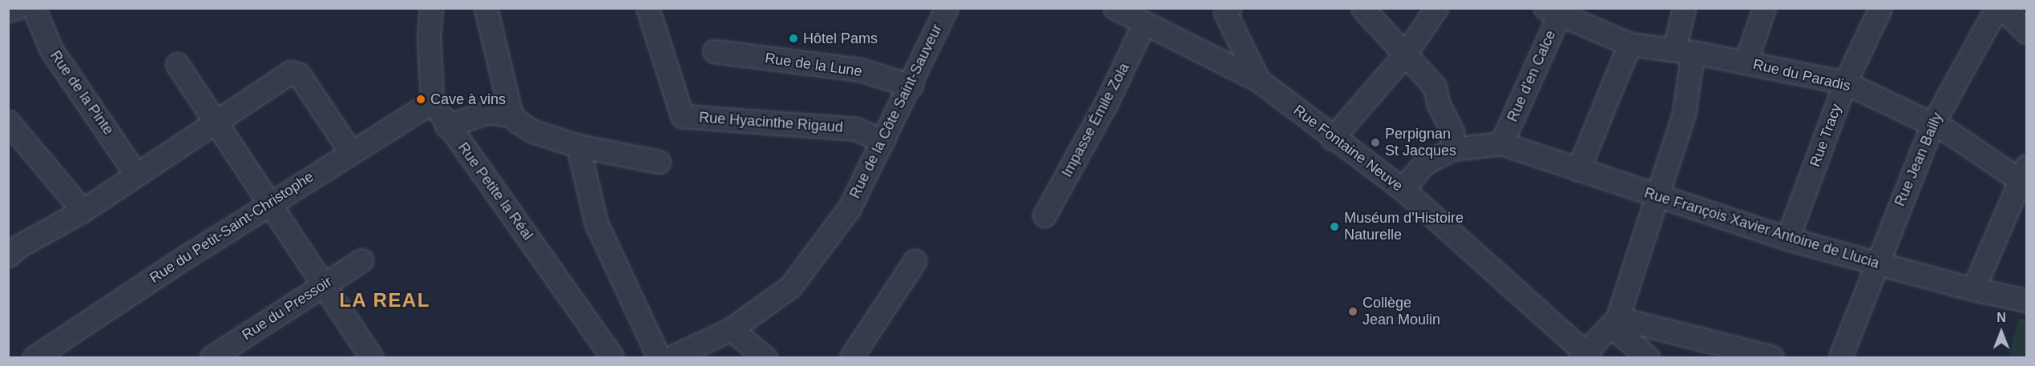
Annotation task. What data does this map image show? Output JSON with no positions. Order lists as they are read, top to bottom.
{
  "streets": {
    "street": [
      "Rue de la Lune",
      "Rue du Paradis",
      "Rue d'en Calce",
      "Rue de la Pinte",
      "Rue de la Côte Saint-Sauveur",
      "Impasse Émile Zola",
      "Rue Hyacinthe Rigaud",
      "Rue Tracy",
      "Rue Fontaine Neuve",
      "Rue Jean Bailly",
      "Rue Petite la Réal",
      "Rue du Petit-Saint-Christophe",
      "Rue François Xavier Antoine de Llucia",
      "Rue du Pressoir"
    ]
  },
  "crossings": [
    ["Rue de la Lune", "Rue de la Côte Saint-Sauveur"],
    ["Rue du Paradis", "Rue d'en Calce"],
    ["Rue du Paradis", "Rue Tracy"],
    ["Rue du Paradis", "Rue Jean Bailly"],
    ["Rue d'en Calce", "Rue François Xavier Antoine de Llucia"],
    ["Rue de la Côte Saint-Sauveur", "Rue Hyacinthe Rigaud"],
    ["Rue Tracy", "Rue François Xavier Antoine de Llucia"],
    ["Rue Jean Bailly", "Rue François Xavier Antoine de Llucia"],
    ["Rue Petite la Réal", "Rue du Petit-Saint-Christophe"]
  ],
  "districts": ["LA REAL"],
  "places": [
    "Hôtel Pams",
    "Cave à vins",
    "Perpignan St Jacques",
    "Muséum d’Histoire Naturelle",
    "Collège Jean Moulin"
  ],
  "north": "top"
}
